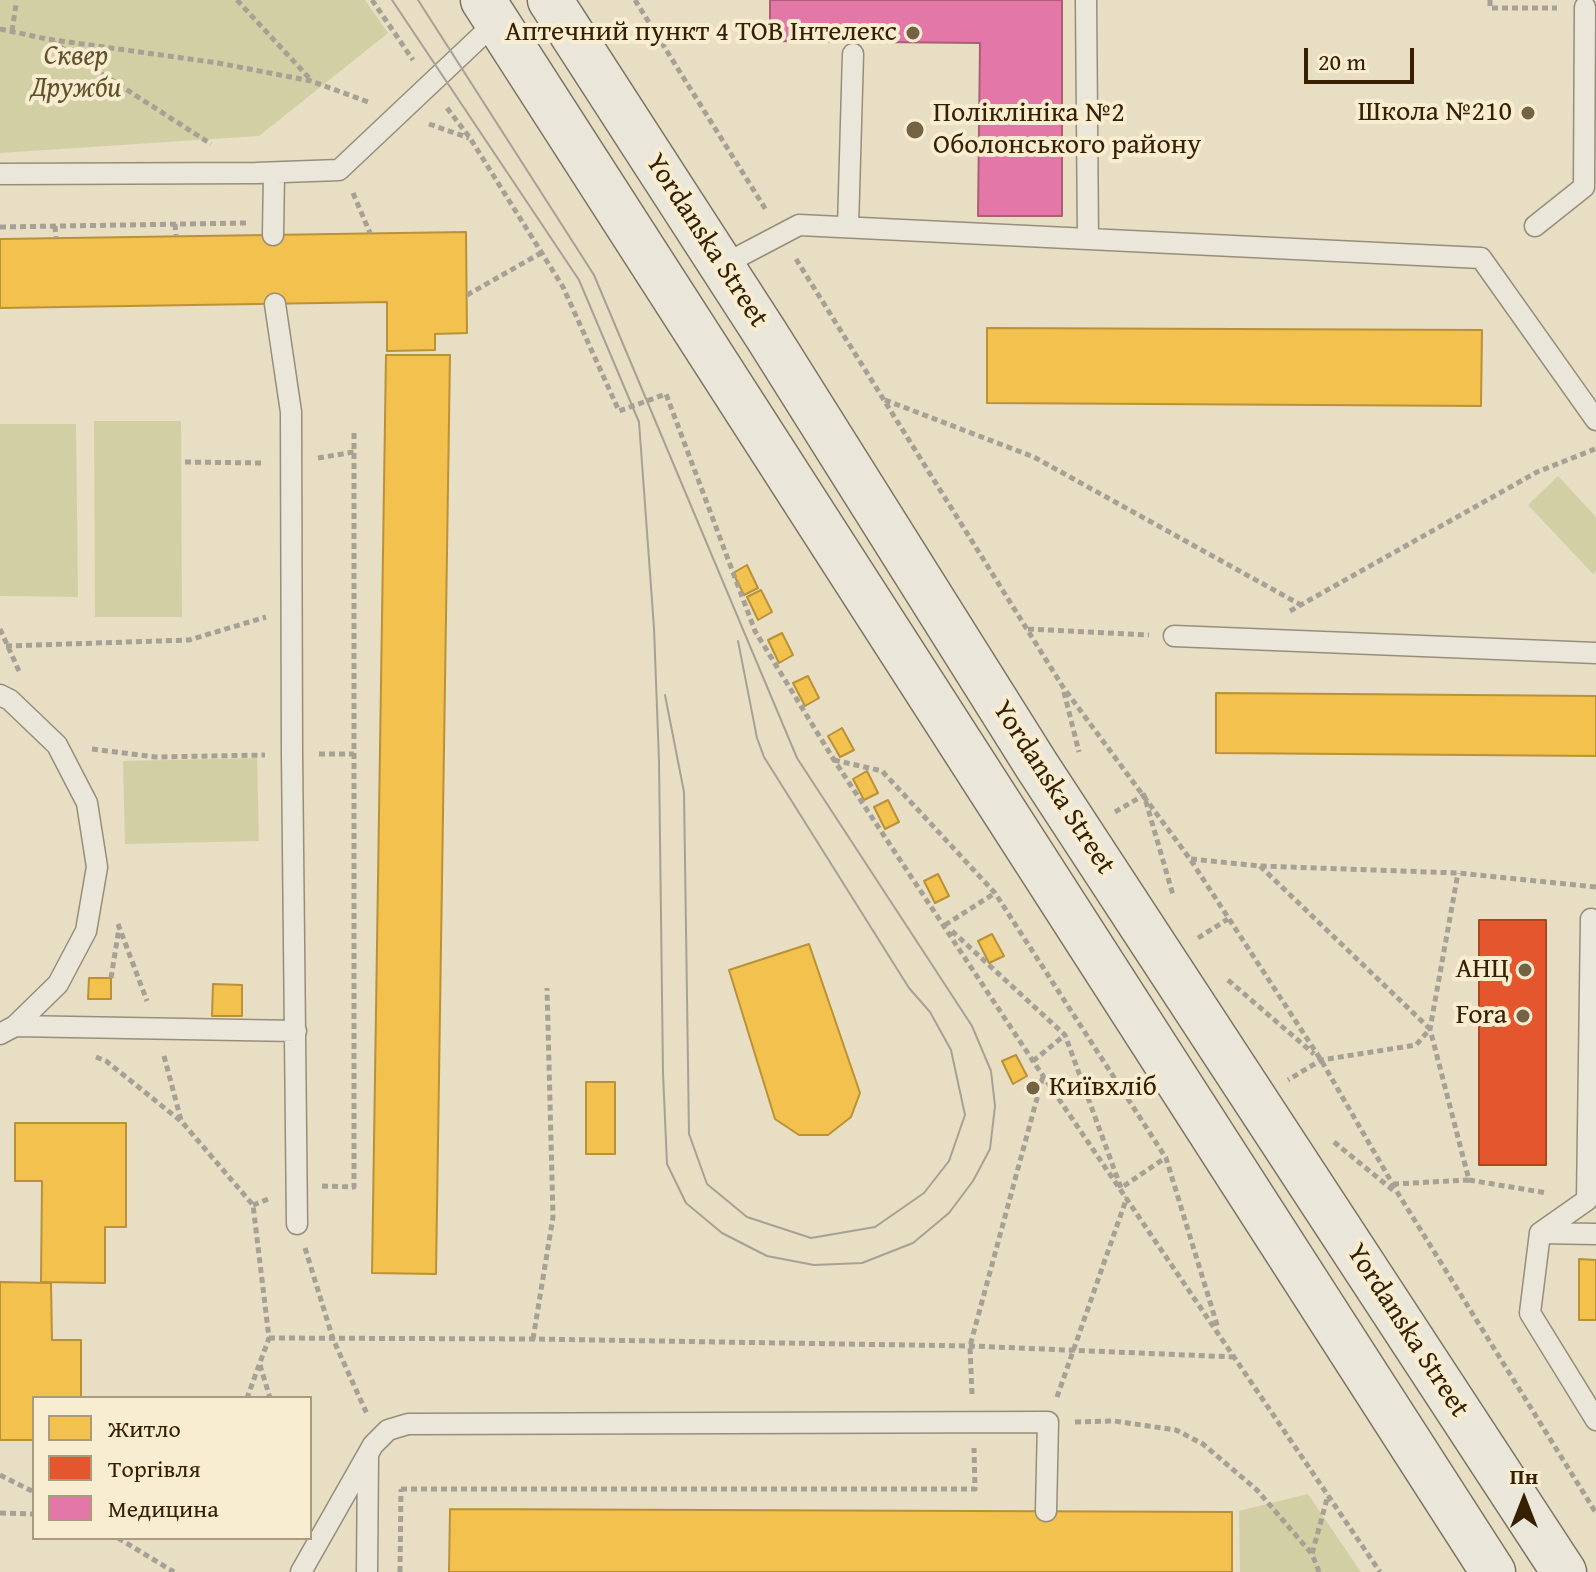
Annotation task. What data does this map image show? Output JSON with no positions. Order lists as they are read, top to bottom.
{
  "streets": {
    "main road": ["Yordanska Street"]
  },
  "parks": ["Сквер Дружби"],
  "places": [
    "Аптечний пункт 4 ТОВ Інтелекс",
    "Школа №210",
    "Поліклініка №2 Оболонського району",
    "АНЦ",
    "Fora",
    "Київхліб"
  ],
  "legend": ["Житло", "Торгівля", "Медицина"],
  "scale_bar": "20 m",
  "north": "top"
}
